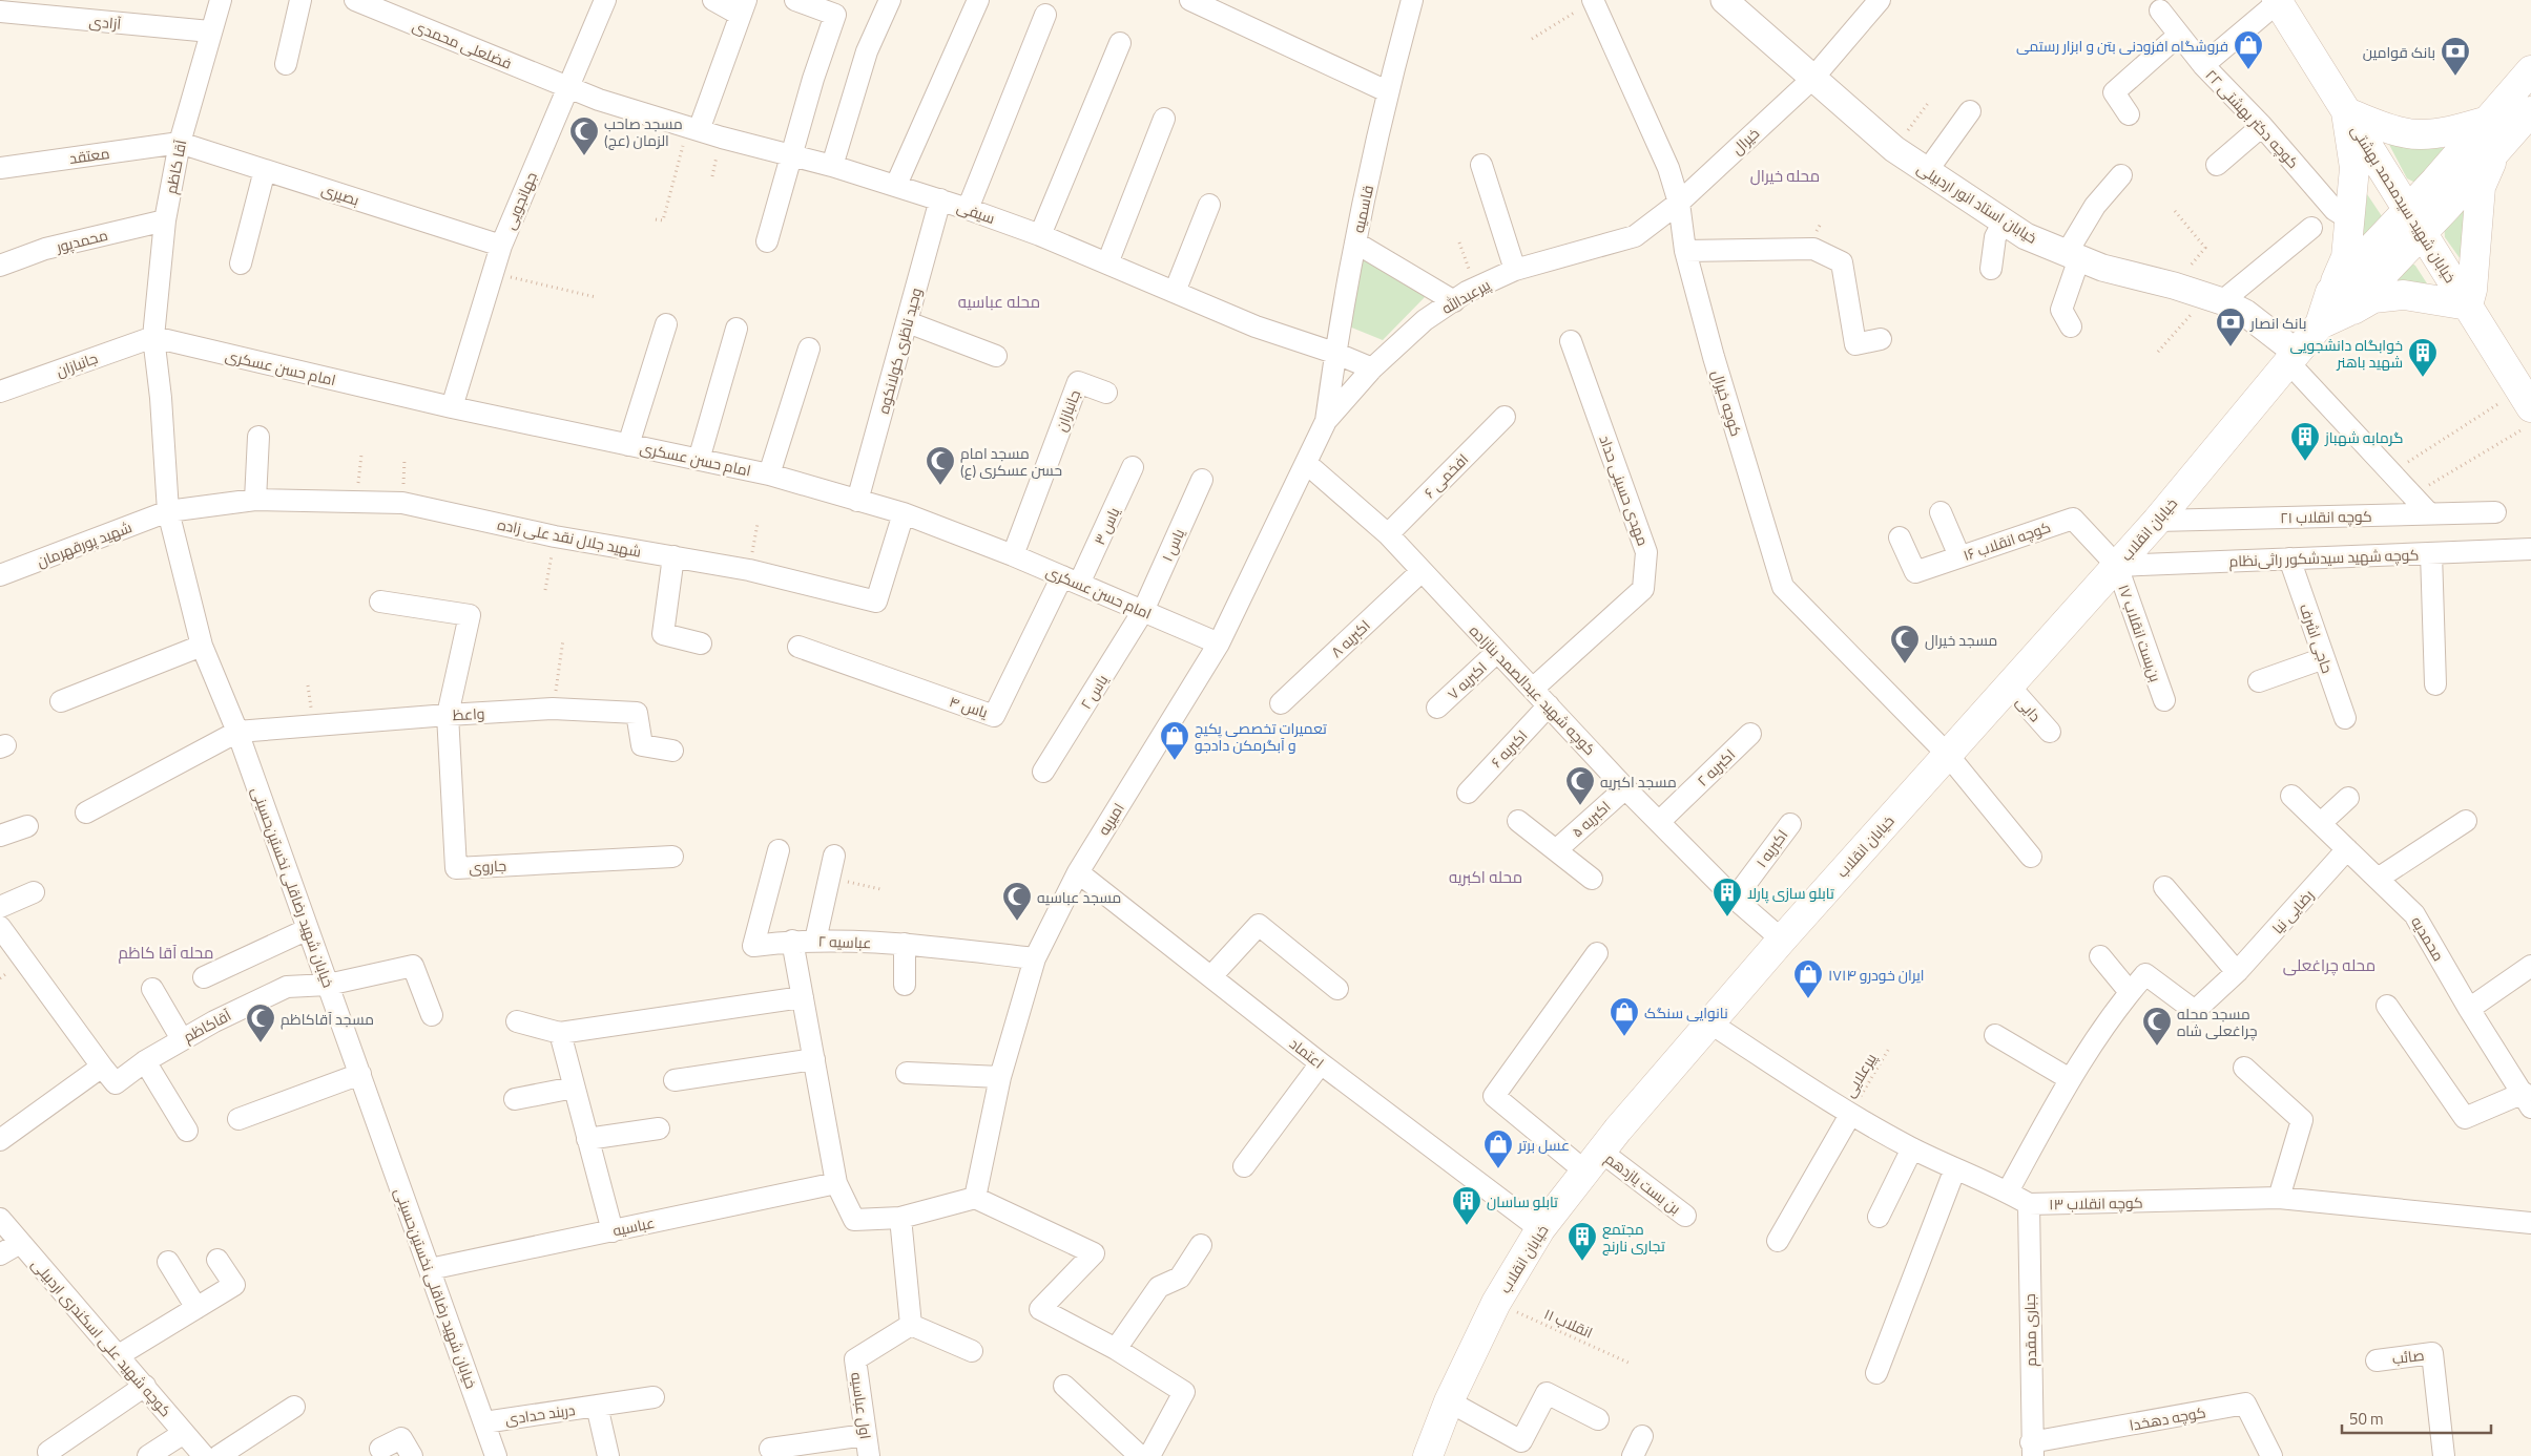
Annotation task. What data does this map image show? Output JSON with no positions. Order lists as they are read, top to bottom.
{
  "streets": {
    "main road": ["خیابان شهید سیدمحمد بهشتی", "خیابان انقلاب"],
    "street": [
      "آزادی",
      "فضلعلی محمدی",
      "کوچه دکتر بهشتی ۲۲",
      "خیرال",
      "معتقد",
      "آقا کاظم",
      "بصیری",
      "جهانجویی",
      "خیابان استاد انور اردبیلی",
      "قاسمیه",
      "سیفی",
      "محمدپور",
      "پیرعبدالله",
      "وحید ناظری کولانکوه",
      "جانبازان",
      "امام حسن عسکری",
      "کوچه خیرال",
      "افخمی ۶",
      "مهدی حسینی حداد",
      "کوچه انقلاب ۲۱",
      "یاس ۳",
      "شهید جلال نقد علی زاده",
      "کوچه انقلاب ۱۶",
      "شهید پورقهرمان",
      "یاس ۱",
      "کوچه شهید سیدشکور راثی‌نظام",
      "بن‌بست انقلاب ۱۷",
      "اکبریه ۸",
      "حاجی اشرف",
      "اکبریه ۷",
      "کوچه شهید عبدالصمد بنازاده",
      "یاس ۲",
      "یاس ۴",
      "دایی",
      "واعظ",
      "اکبریه ۶",
      "اکبریه ۲",
      "امیریه",
      "اکبریه ۵",
      "اکبریه ۱",
      "جاروی",
      "خیابان شهید رضاقلی نخستین‌حسینی",
      "رضایی نیا",
      "محمدیه",
      "عباسیه ۲",
      "آقاکاظم",
      "اعتماد",
      "بن بست یازدهم",
      "کوچه انقلاب ۱۳",
      "عباسیه",
      "جباری مقدم",
      "کوچه شهید علی اسکندری اردبیلی",
      "صائب",
      "اول عباسیه",
      "دربند حدادی",
      "کوچه دهخدا"
    ],
    "path": ["پیرعلایی", "انقلاب ۱۱"]
  },
  "crossings": [
    ["آزادی", "آقا کاظم"],
    ["فضلعلی محمدی", "جهانجویی"],
    ["فضلعلی محمدی", "سیفی"],
    ["خیرال", "خیابان استاد انور اردبیلی"],
    ["خیرال", "پیرعبدالله"],
    ["خیرال", "کوچه خیرال"],
    ["معتقد", "آقا کاظم"],
    ["معتقد", "بصیری"],
    ["آقا کاظم", "بصیری"],
    ["آقا کاظم", "محمدپور"],
    ["آقا کاظم", "جانبازان"],
    ["آقا کاظم", "امام حسن عسکری"],
    ["آقا کاظم", "خیابان شهید رضاقلی نخستین‌حسینی"],
    ["بصیری", "جهانجویی"],
    ["جهانجویی", "سیفی"],
    ["جهانجویی", "امام حسن عسکری"],
    ["خیابان استاد انور اردبیلی", "خیابان انقلاب"],
    ["قاسمیه", "سیفی"],
    ["قاسمیه", "پیرعبدالله"],
    ["سیفی", "پیرعبدالله"],
    ["سیفی", "وحید ناظری کولانکوه"],
    ["پیرعبدالله", "کوچه خیرال"],
    ["پیرعبدالله", "کوچه شهید عبدالصمد بنازاده"],
    ["پیرعبدالله", "امیریه"],
    ["وحید ناظری کولانکوه", "امام حسن عسکری"],
    ["جانبازان", "امام حسن عسکری"],
    ["جانبازان", "خیابان شهید رضاقلی نخستین‌حسینی"],
    ["امام حسن عسکری", "یاس ۳"],
    ["امام حسن عسکری", "شهید جلال نقد علی زاده"],
    ["امام حسن عسکری", "یاس ۱"],
    ["امام حسن عسکری", "یاس ۲"],
    ["امام حسن عسکری", "یاس ۴"],
    ["امام حسن عسکری", "امیریه"],
    ["امام حسن عسکری", "خیابان شهید رضاقلی نخستین‌حسینی"],
    ["کوچه خیرال", "خیابان انقلاب"],
    ["افخمی ۶", "کوچه شهید عبدالصمد بنازاده"],
    ["مهدی حسینی حداد", "کوچه شهید عبدالصمد بنازاده"],
    ["کوچه انقلاب ۲۱", "خیابان انقلاب"],
    ["یاس ۳", "یاس ۴"],
    ["خیابان انقلاب", "کوچه انقلاب ۱۶"],
    ["خیابان انقلاب", "کوچه شهید سیدشکور راثی‌نظام"],
    ["خیابان انقلاب", "بن‌بست انقلاب ۱۷"],
    ["خیابان انقلاب", "کوچه شهید عبدالصمد بنازاده"],
    ["خیابان انقلاب", "دایی"],
    ["خیابان انقلاب", "اعتماد"],
    ["خیابان انقلاب", "بن بست یازدهم"],
    ["خیابان انقلاب", "کوچه انقلاب ۱۳"],
    ["خیابان انقلاب", "انقلاب ۱۱"],
    ["شهید جلال نقد علی زاده", "شهید پورقهرمان"],
    ["شهید جلال نقد علی زاده", "خیابان شهید رضاقلی نخستین‌حسینی"],
    ["کوچه انقلاب ۱۶", "کوچه شهید سیدشکور راثی‌نظام"],
    ["کوچه انقلاب ۱۶", "بن‌بست انقلاب ۱۷"],
    ["شهید پورقهرمان", "خیابان شهید رضاقلی نخستین‌حسینی"],
    ["یاس ۱", "یاس ۲"],
    ["کوچه شهید سیدشکور راثی‌نظام", "بن‌بست انقلاب ۱۷"],
    ["کوچه شهید سیدشکور راثی‌نظام", "حاجی اشرف"],
    ["اکبریه ۸", "کوچه شهید عبدالصمد بنازاده"],
    ["اکبریه ۷", "کوچه شهید عبدالصمد بنازاده"],
    ["کوچه شهید عبدالصمد بنازاده", "اکبریه ۶"],
    ["کوچه شهید عبدالصمد بنازاده", "اکبریه ۲"],
    ["کوچه شهید عبدالصمد بنازاده", "امیریه"],
    ["کوچه شهید عبدالصمد بنازاده", "اکبریه ۵"],
    ["کوچه شهید عبدالصمد بنازاده", "اکبریه ۱"],
    ["واعظ", "جاروی"],
    ["واعظ", "خیابان شهید رضاقلی نخستین‌حسینی"],
    ["امیریه", "عباسیه ۲"],
    ["امیریه", "اعتماد"],
    ["خیابان شهید رضاقلی نخستین‌حسینی", "آقاکاظم"],
    ["خیابان شهید رضاقلی نخستین‌حسینی", "عباسیه"],
    ["خیابان شهید رضاقلی نخستین‌حسینی", "دربند حدادی"],
    ["رضایی نیا", "محمدیه"],
    ["رضایی نیا", "کوچه انقلاب ۱۳"],
    ["پیرعلایی", "کوچه انقلاب ۱۳"],
    ["کوچه انقلاب ۱۳", "جباری مقدم"],
    ["جباری مقدم", "کوچه دهخدا"]
  ],
  "districts": [
    "محله خیرال",
    "محله عباسیه",
    "محله اکبریه",
    "محله آقا کاظم",
    "محله چراغعلی"
  ],
  "places": {
    "shop": [
      "فروشگاه افزودنی بتن و ابزار رستمی",
      "تعمیرات تخصصی پکیج و آبگرمکن دادجو",
      "ایران خودرو ۱۷۱۴",
      "نانوایی سنگک",
      "عسل برتر"
    ],
    "bank": ["بانک قوامین", "بانک انصار"],
    "mosque": [
      "مسجد صاحب الزمان (عج)",
      "مسجد امام حسن عسکری (ع)",
      "مسجد خیرال",
      "مسجد اکبریه",
      "مسجد عباسیه",
      "مسجد آقاکاظم",
      "مسجد محله چراغعلی شاه"
    ],
    "building": [
      "خوابگاه دانشجویی شهید باهنر",
      "گرمابه شهباز",
      "تابلو سازی پارلا",
      "تابلو ساسان",
      "مجتمع تجاری نارنج"
    ]
  },
  "scale_bar": "50 m"
}
